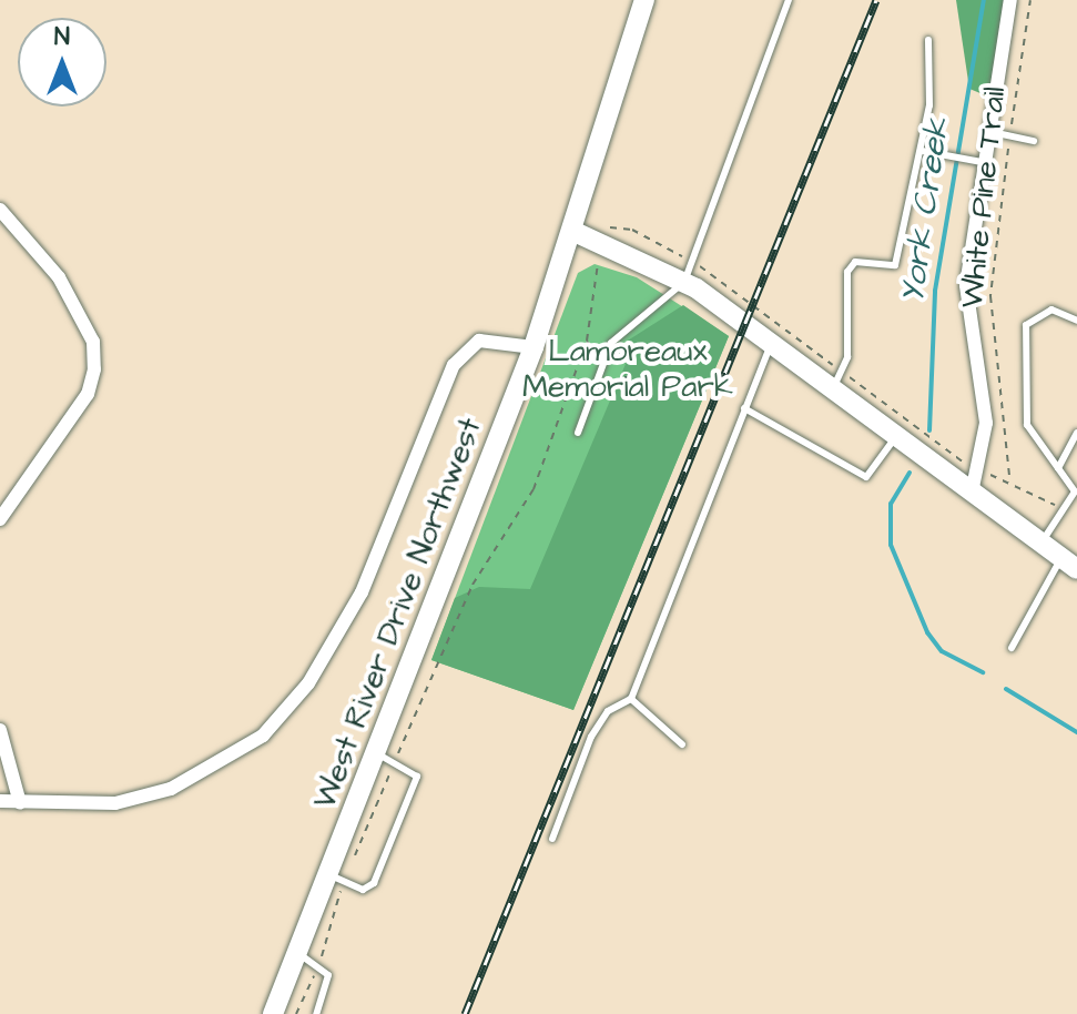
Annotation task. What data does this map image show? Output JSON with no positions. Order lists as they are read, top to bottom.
{
  "streets": {
    "main road": ["West River Drive Northwest"],
    "path": ["White Pine Trail"]
  },
  "water": ["York Creek"],
  "parks": ["Lamoreaux Memorial Park"],
  "north": "top"
}
